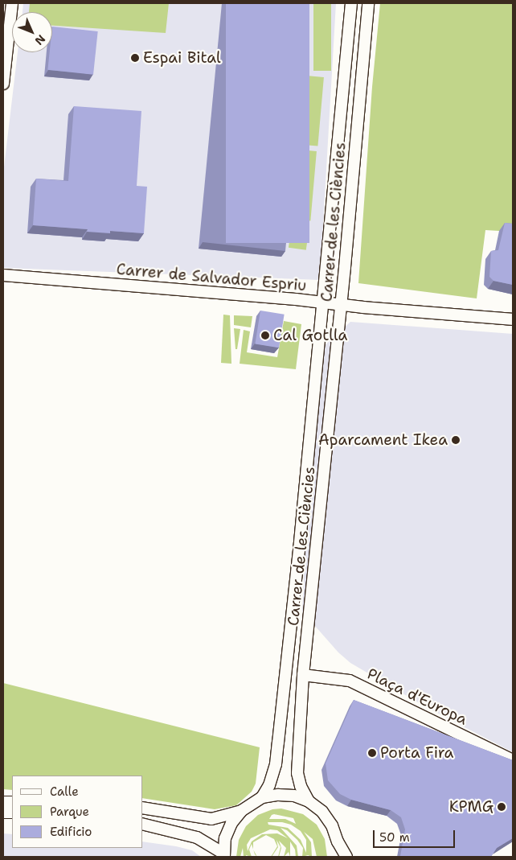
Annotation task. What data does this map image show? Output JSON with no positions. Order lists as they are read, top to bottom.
{
  "streets": {
    "street": ["Carrer de les Ciències", "Carrer de Salvador Espriu", "Plaça d'Europa"]
  },
  "crossings": [
    ["Carrer de les Ciències", "Carrer de Salvador Espriu"],
    ["Carrer de les Ciències", "Plaça d'Europa"]
  ],
  "places": [
    "Espai Bital",
    "Cal Gotlla",
    "Aparcament Ikea",
    "Porta Fira",
    "KPMG"
  ],
  "legend": ["Calle", "Parque", "Edificio"],
  "scale_bar": "50 m",
  "north": "bottom right"
}
